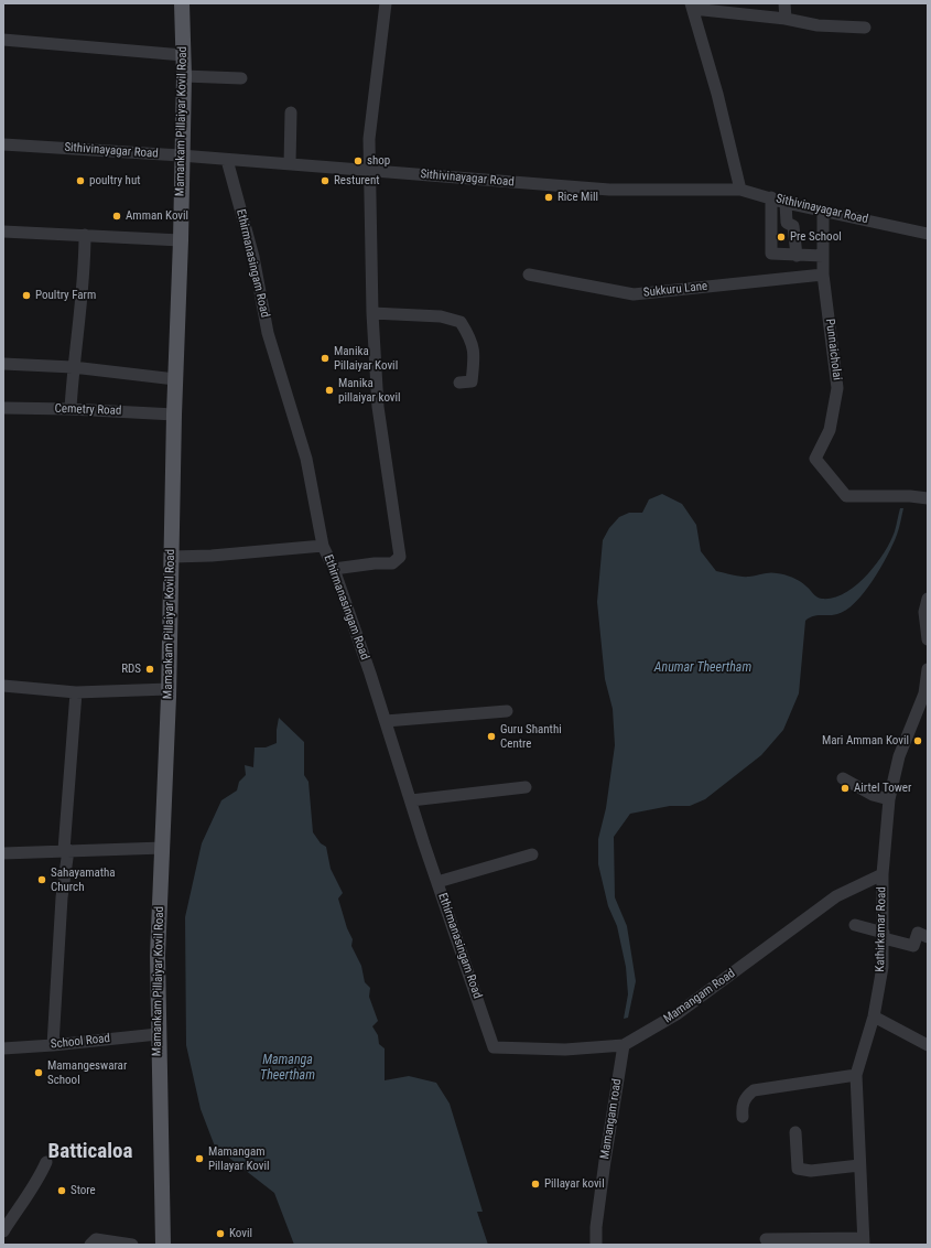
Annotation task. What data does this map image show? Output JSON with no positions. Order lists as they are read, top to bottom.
{
  "streets": {
    "main road": ["Mamankam Pillaiyar Kovil Road"],
    "street": [
      "Sithivinayagar Road",
      "Ethirmanasingam Road",
      "Sukkuru Lane",
      "Punnaicholai",
      "Cemetry Road",
      "Kathirkamar Road",
      "Mamangam Road",
      "School Road",
      "Mamangam road"
    ]
  },
  "crossings": [
    ["Mamankam Pillaiyar Kovil Road", "Sithivinayagar Road"],
    ["Mamankam Pillaiyar Kovil Road", "Cemetry Road"],
    ["Mamankam Pillaiyar Kovil Road", "School Road"],
    ["Sithivinayagar Road", "Ethirmanasingam Road"],
    ["Sithivinayagar Road", "Punnaicholai"],
    ["Ethirmanasingam Road", "Mamangam Road"],
    ["Sukkuru Lane", "Punnaicholai"],
    ["Kathirkamar Road", "Mamangam Road"],
    ["Mamangam Road", "Mamangam road"]
  ],
  "districts": ["Batticaloa"],
  "water": ["Anumar Theertham", "Mamanga Theertham"],
  "places": [
    "shop",
    "poultry hut",
    "Resturent",
    "Rice Mill",
    "Amman Kovil",
    "Pre School",
    "Poultry Farm",
    "Manika Pillaiyar Kovil",
    "Manika pillaiyar kovil",
    "RDS",
    "Guru Shanthi Centre",
    "Mari Amman Kovil",
    "Airtel Tower",
    "Sahayamatha Church",
    "Mamangeswarar School",
    "Mamangam Pillayar Kovil",
    "Pillayar kovil",
    "Store",
    "Kovil"
  ]
}
